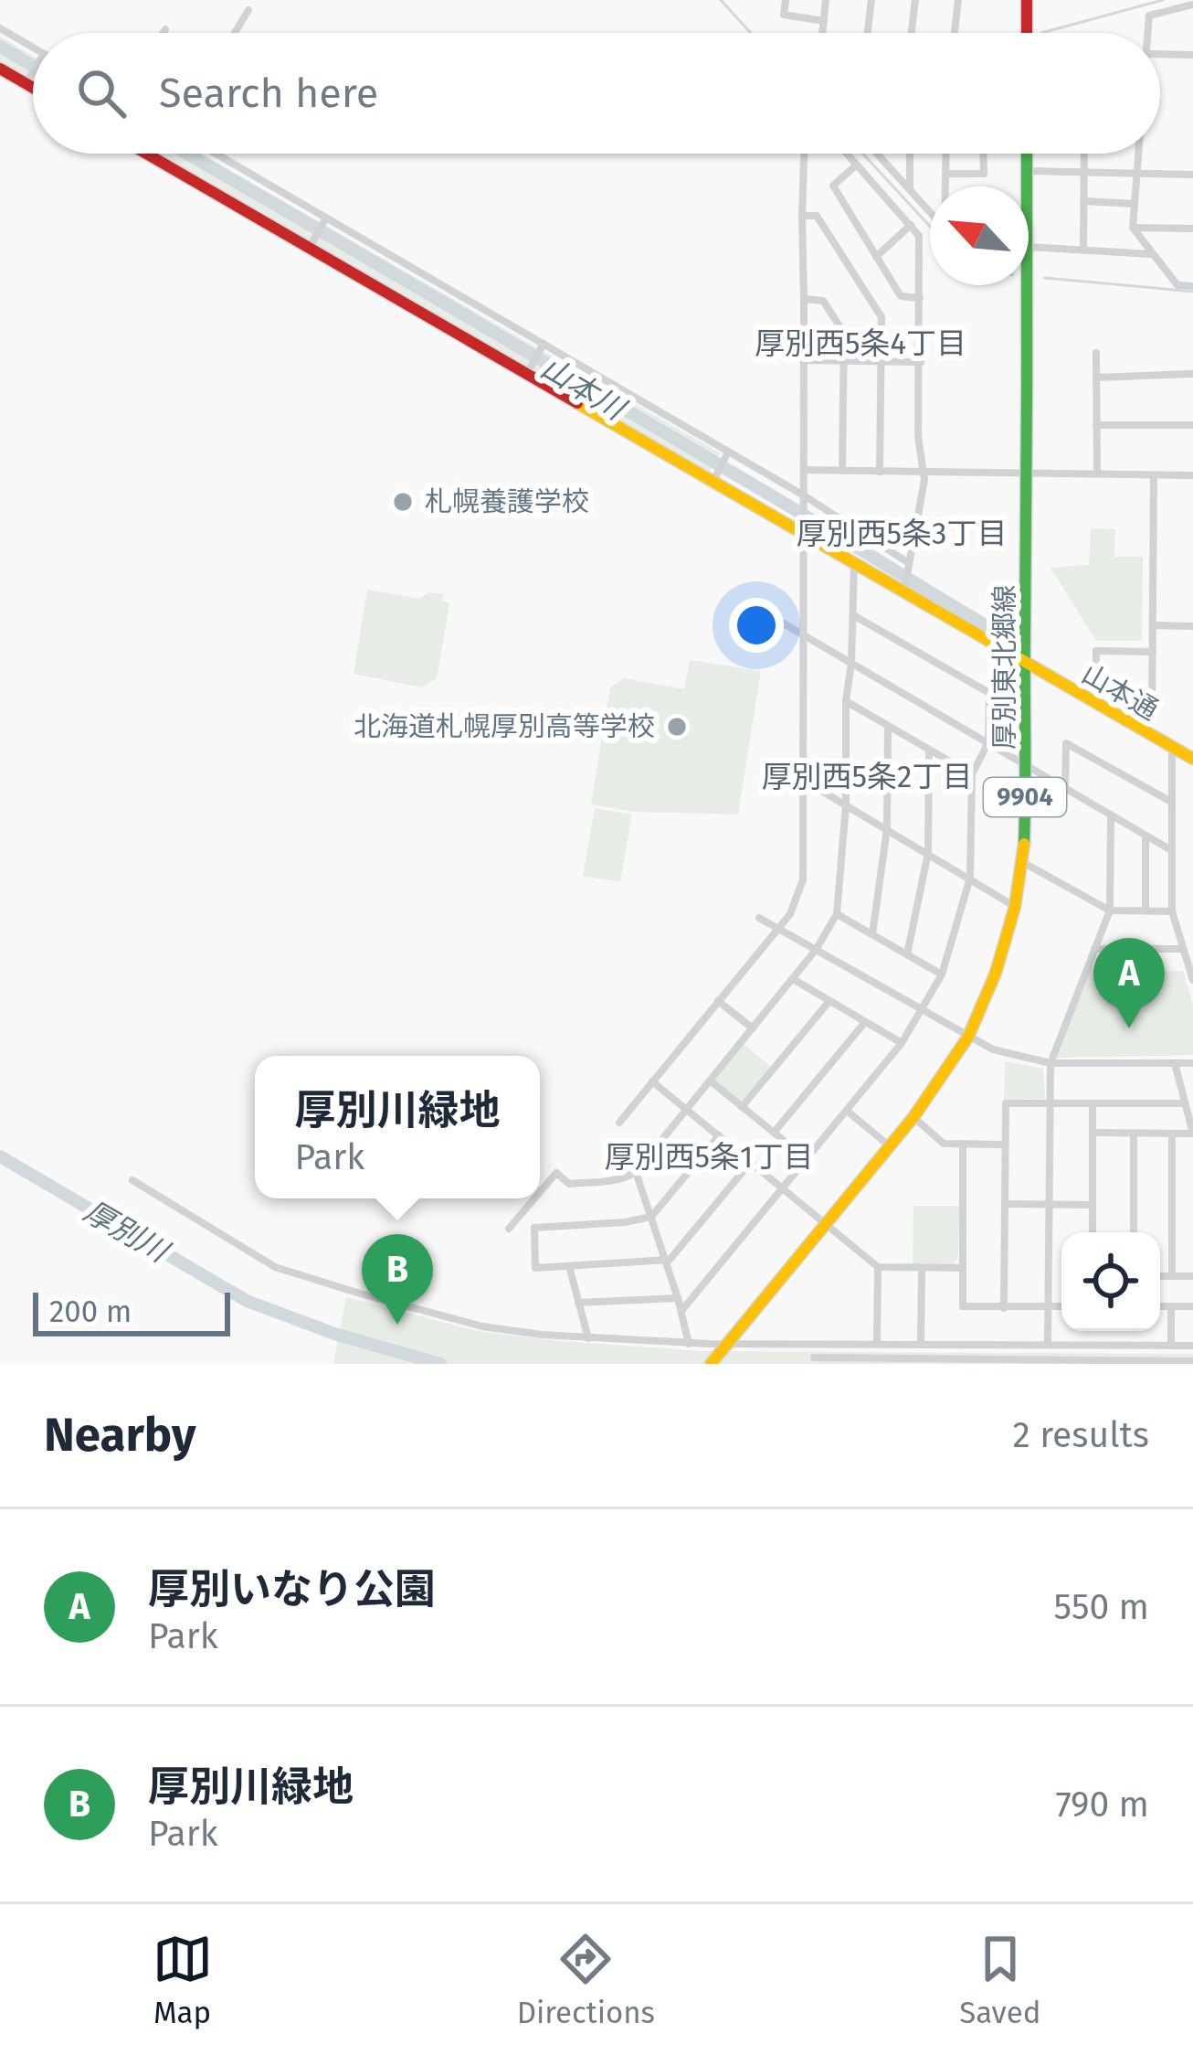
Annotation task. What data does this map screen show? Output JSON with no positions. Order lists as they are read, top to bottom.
{
  "streets": {
    "main road": ["厚別東北郷線", "山本通", "9904"]
  },
  "crossings": [
    ["厚別東北郷線", "山本通"]
  ],
  "districts": [
    "厚別西5条4丁目",
    "厚別西5条3丁目",
    "厚別西5条2丁目",
    "厚別西5条1丁目"
  ],
  "water": ["山本川", "厚別川"],
  "places": ["札幌養護学校", "北海道札幌厚別高等学校"],
  "scale_bar": "200 m",
  "north": "top left",
  "page": {
    "search": "Search here",
    "pins": ["A", "B"],
    "popup": ["厚別川緑地", "Park"],
    "scale": "200 m",
    "heading": ["Nearby", "2 results"],
    "list": [
      {
        "mark": "A",
        "name": "厚別いなり公園",
        "note": "Park",
        "value": "550 m"
      },
      {
        "mark": "B",
        "name": "厚別川緑地",
        "note": "Park",
        "value": "790 m"
      }
    ],
    "nav": ["Map", "Directions", "Saved"]
  }
}
